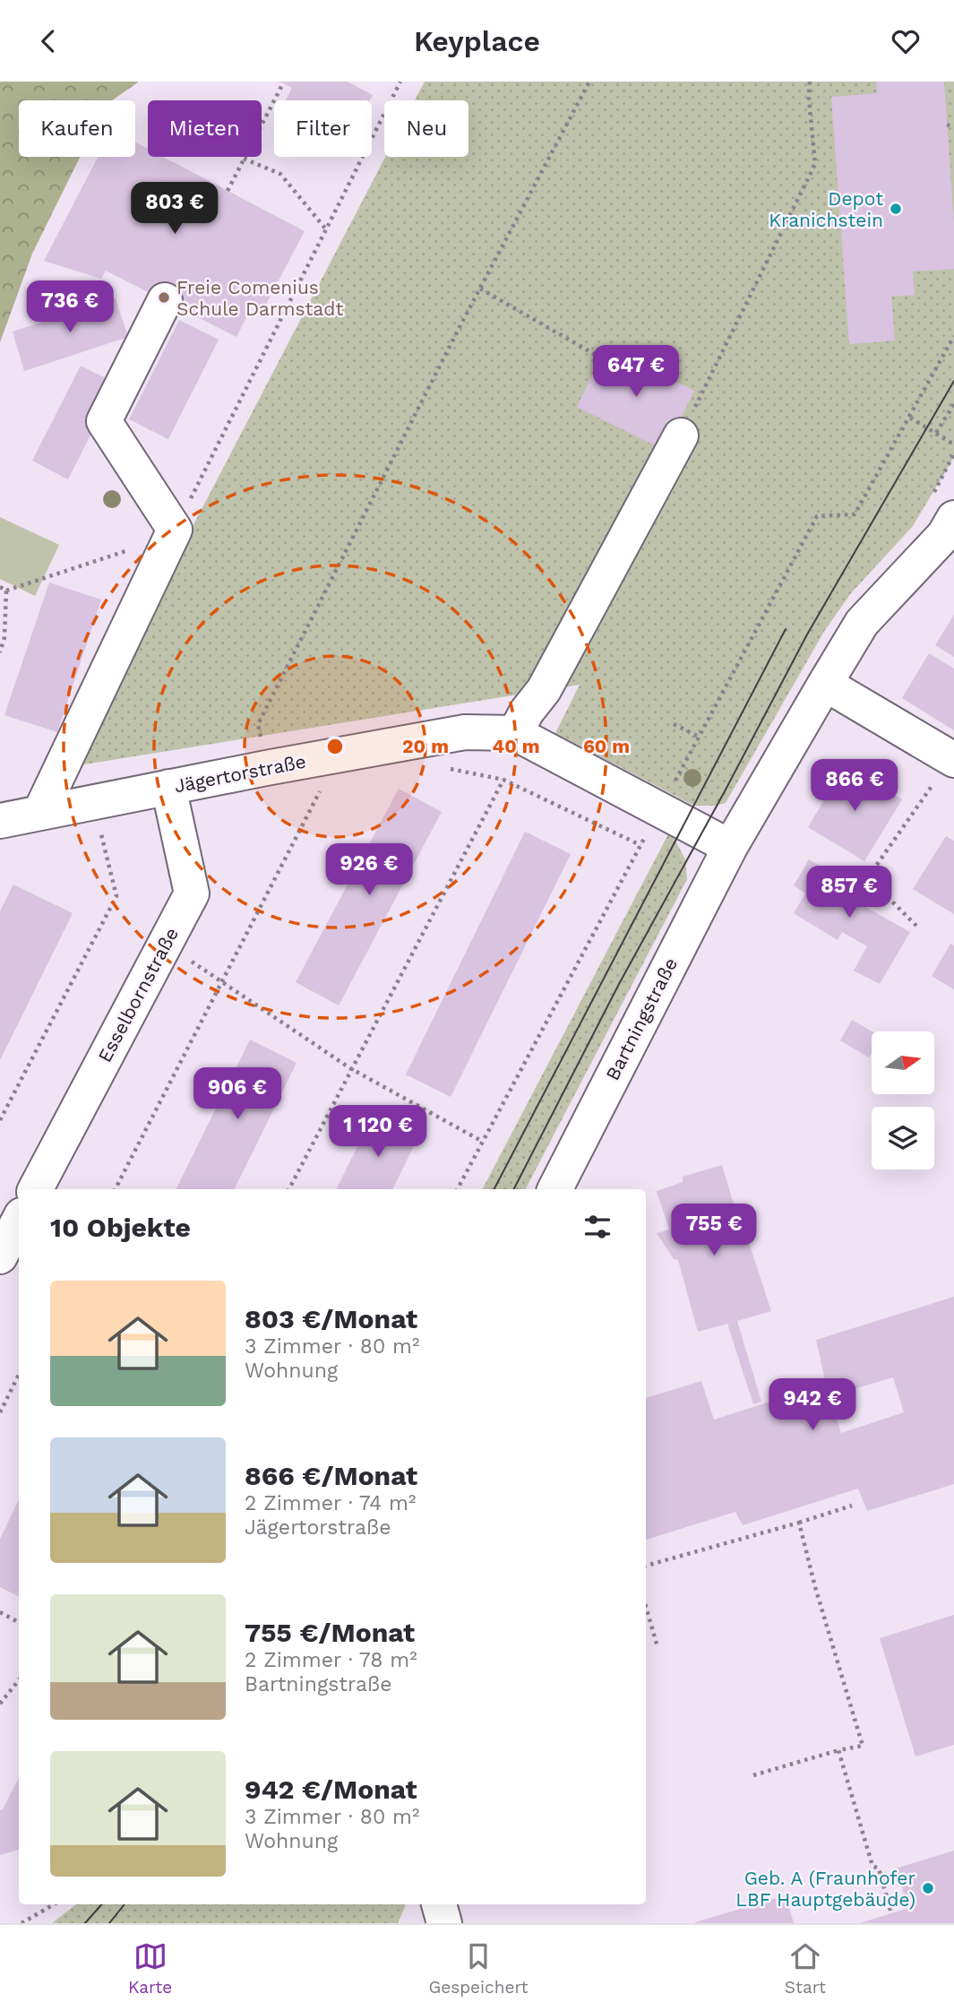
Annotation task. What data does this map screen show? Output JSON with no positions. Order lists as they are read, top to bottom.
{
  "streets": {
    "street": ["Jägertorstraße", "Esselbornstraße", "Bartningstraße"]
  },
  "crossings": [
    ["Jägertorstraße", "Esselbornstraße"],
    ["Jägertorstraße", "Bartningstraße"]
  ],
  "places": ["Depot Kranichstein", "Freie Comenius Schule Darmstadt", "Geb. A (Fraunhofer LBF Hauptgebäude)"],
  "north": "right",
  "page": {
    "header": "Keyplace",
    "chip": [
      "Kaufen",
      "Mieten",
      "Filter",
      "Neu"
    ],
    "price": [
      "803 €",
      "736 €",
      "647 €",
      "866 €",
      "926 €",
      "857 €",
      "906 €",
      "1 120 €",
      "755 €",
      "942 €"
    ],
    "heading": "10 Objekte",
    "list": [
      {
        "name": "803 €/Monat",
        "note": "3 Zimmer · 80 m² · Wohnung"
      },
      {
        "name": "866 €/Monat",
        "note": "2 Zimmer · 74 m² · Jägertorstraße"
      },
      {
        "name": "755 €/Monat",
        "note": "2 Zimmer · 78 m² · Bartningstraße"
      },
      {
        "name": "942 €/Monat",
        "note": "3 Zimmer · 80 m² · Wohnung"
      }
    ],
    "tabs": ["Karte", "Gespeichert", "Start"]
  },
  "rings": ["20 m", "40 m", "60 m"]
}
